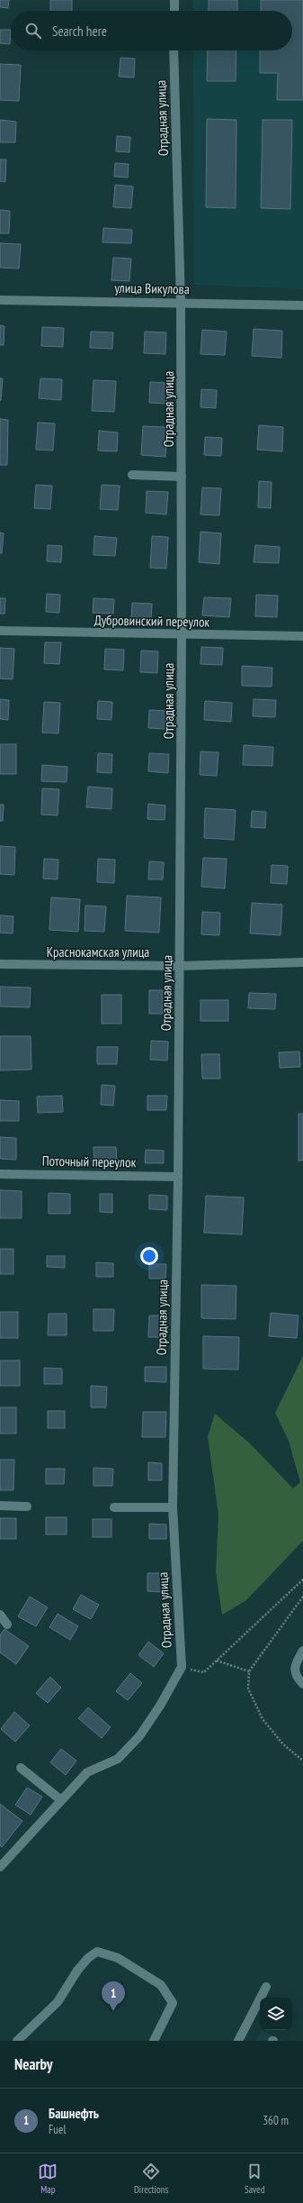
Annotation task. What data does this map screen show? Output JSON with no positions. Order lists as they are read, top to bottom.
{
  "streets": {
    "street": [
      "Отрадная улица",
      "улица Викулова",
      "Дубровинский переулок",
      "Краснокамская улица",
      "Поточный переулок"
    ]
  },
  "crossings": [
    ["Отрадная улица", "улица Викулова"],
    ["Отрадная улица", "Дубровинский переулок"],
    ["Отрадная улица", "Краснокамская улица"],
    ["Отрадная улица", "Поточный переулок"]
  ],
  "page": {
    "search": "Search here",
    "pins": "1",
    "heading": "Nearby",
    "list": [
      {
        "mark": "1",
        "name": "Башнефть",
        "note": "Fuel",
        "value": "360 m"
      }
    ],
    "nav": ["Map", "Directions", "Saved"]
  }
}
